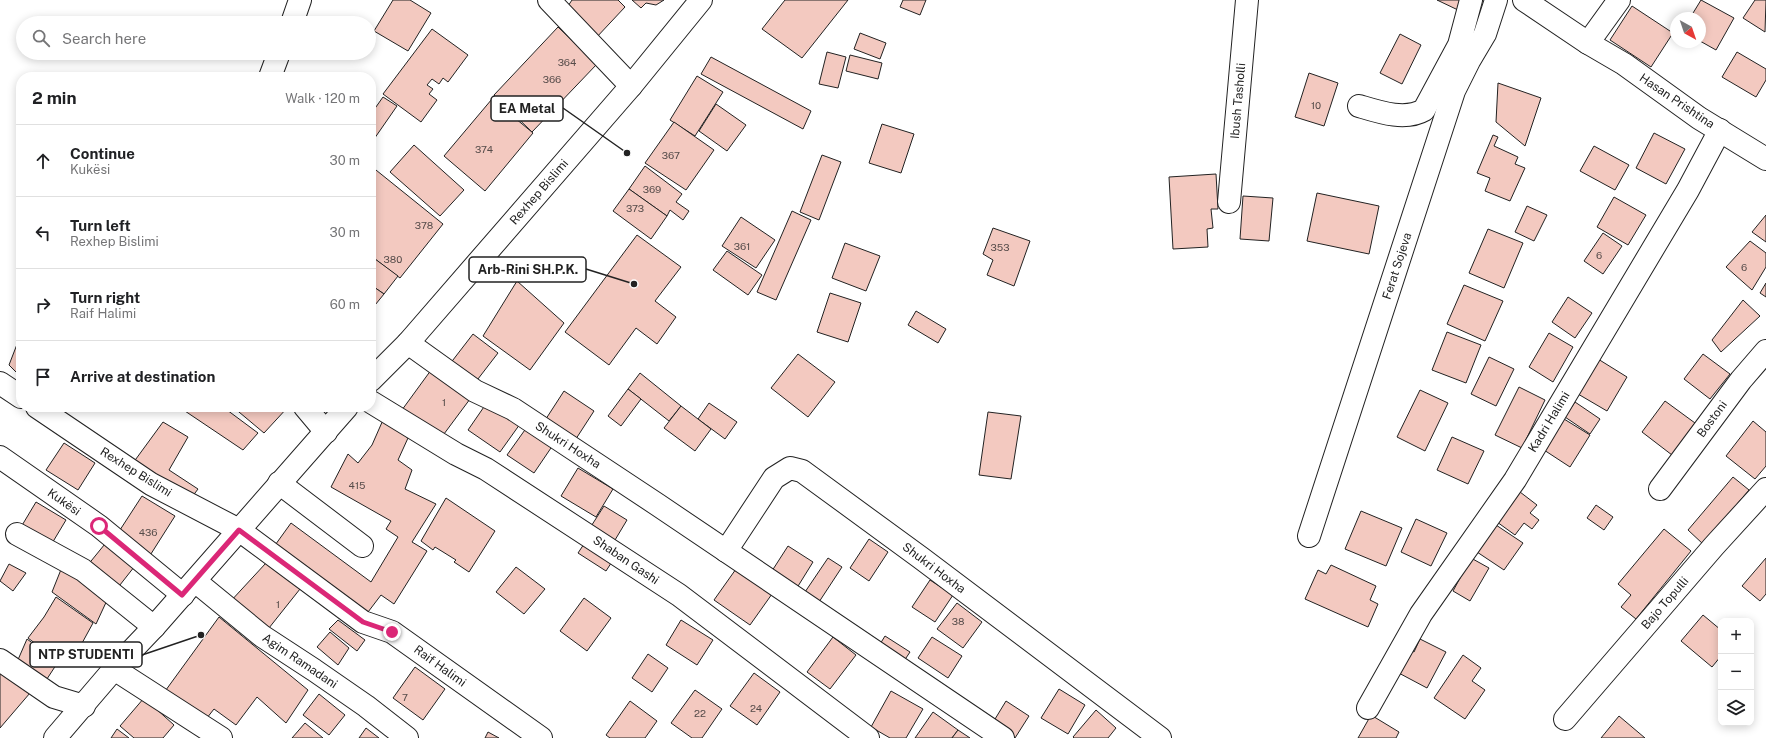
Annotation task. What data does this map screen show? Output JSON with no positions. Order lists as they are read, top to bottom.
{
  "streets": {
    "street": [
      "Ibush Tasholli",
      "Hasan Prishtina",
      "Rexhep Bislimi",
      "Ferat Sojeva",
      "Bostoni",
      "Kadri Halimi",
      "Shukri Hoxha",
      "Kukësi",
      "Shaban Gashi",
      "Bajo Topulli",
      "Agim Ramadani",
      "Raif Halimi"
    ]
  },
  "crossings": [
    ["Hasan Prishtina", "Kadri Halimi"],
    ["Rexhep Bislimi", "Shukri Hoxha"],
    ["Rexhep Bislimi", "Raif Halimi"],
    ["Kukësi", "Agim Ramadani"]
  ],
  "places": ["EA Metal", "Arb-Rini SH.P.K.", "NTP STUDENTI"],
  "house_numbers": [
    "364",
    "366",
    "10",
    "374",
    "367",
    "369",
    "373",
    "378",
    "361",
    "353",
    "6",
    "380",
    "6",
    "1",
    "415",
    "436",
    "1",
    "38",
    "7",
    "24",
    "22"
  ],
  "north": "bottom right",
  "page": {
    "search": "Search here",
    "heading": ["2 min", "Walk · 120 m"],
    "list": [
      ["Continue", "Kukësi", "30 m"],
      ["Turn left", "Rexhep Bislimi", "30 m"],
      ["Turn right", "Raif Halimi", "60 m"],
      "Arrive at destination"
    ],
    "map_buttons": ["+", "−"]
  }
}
